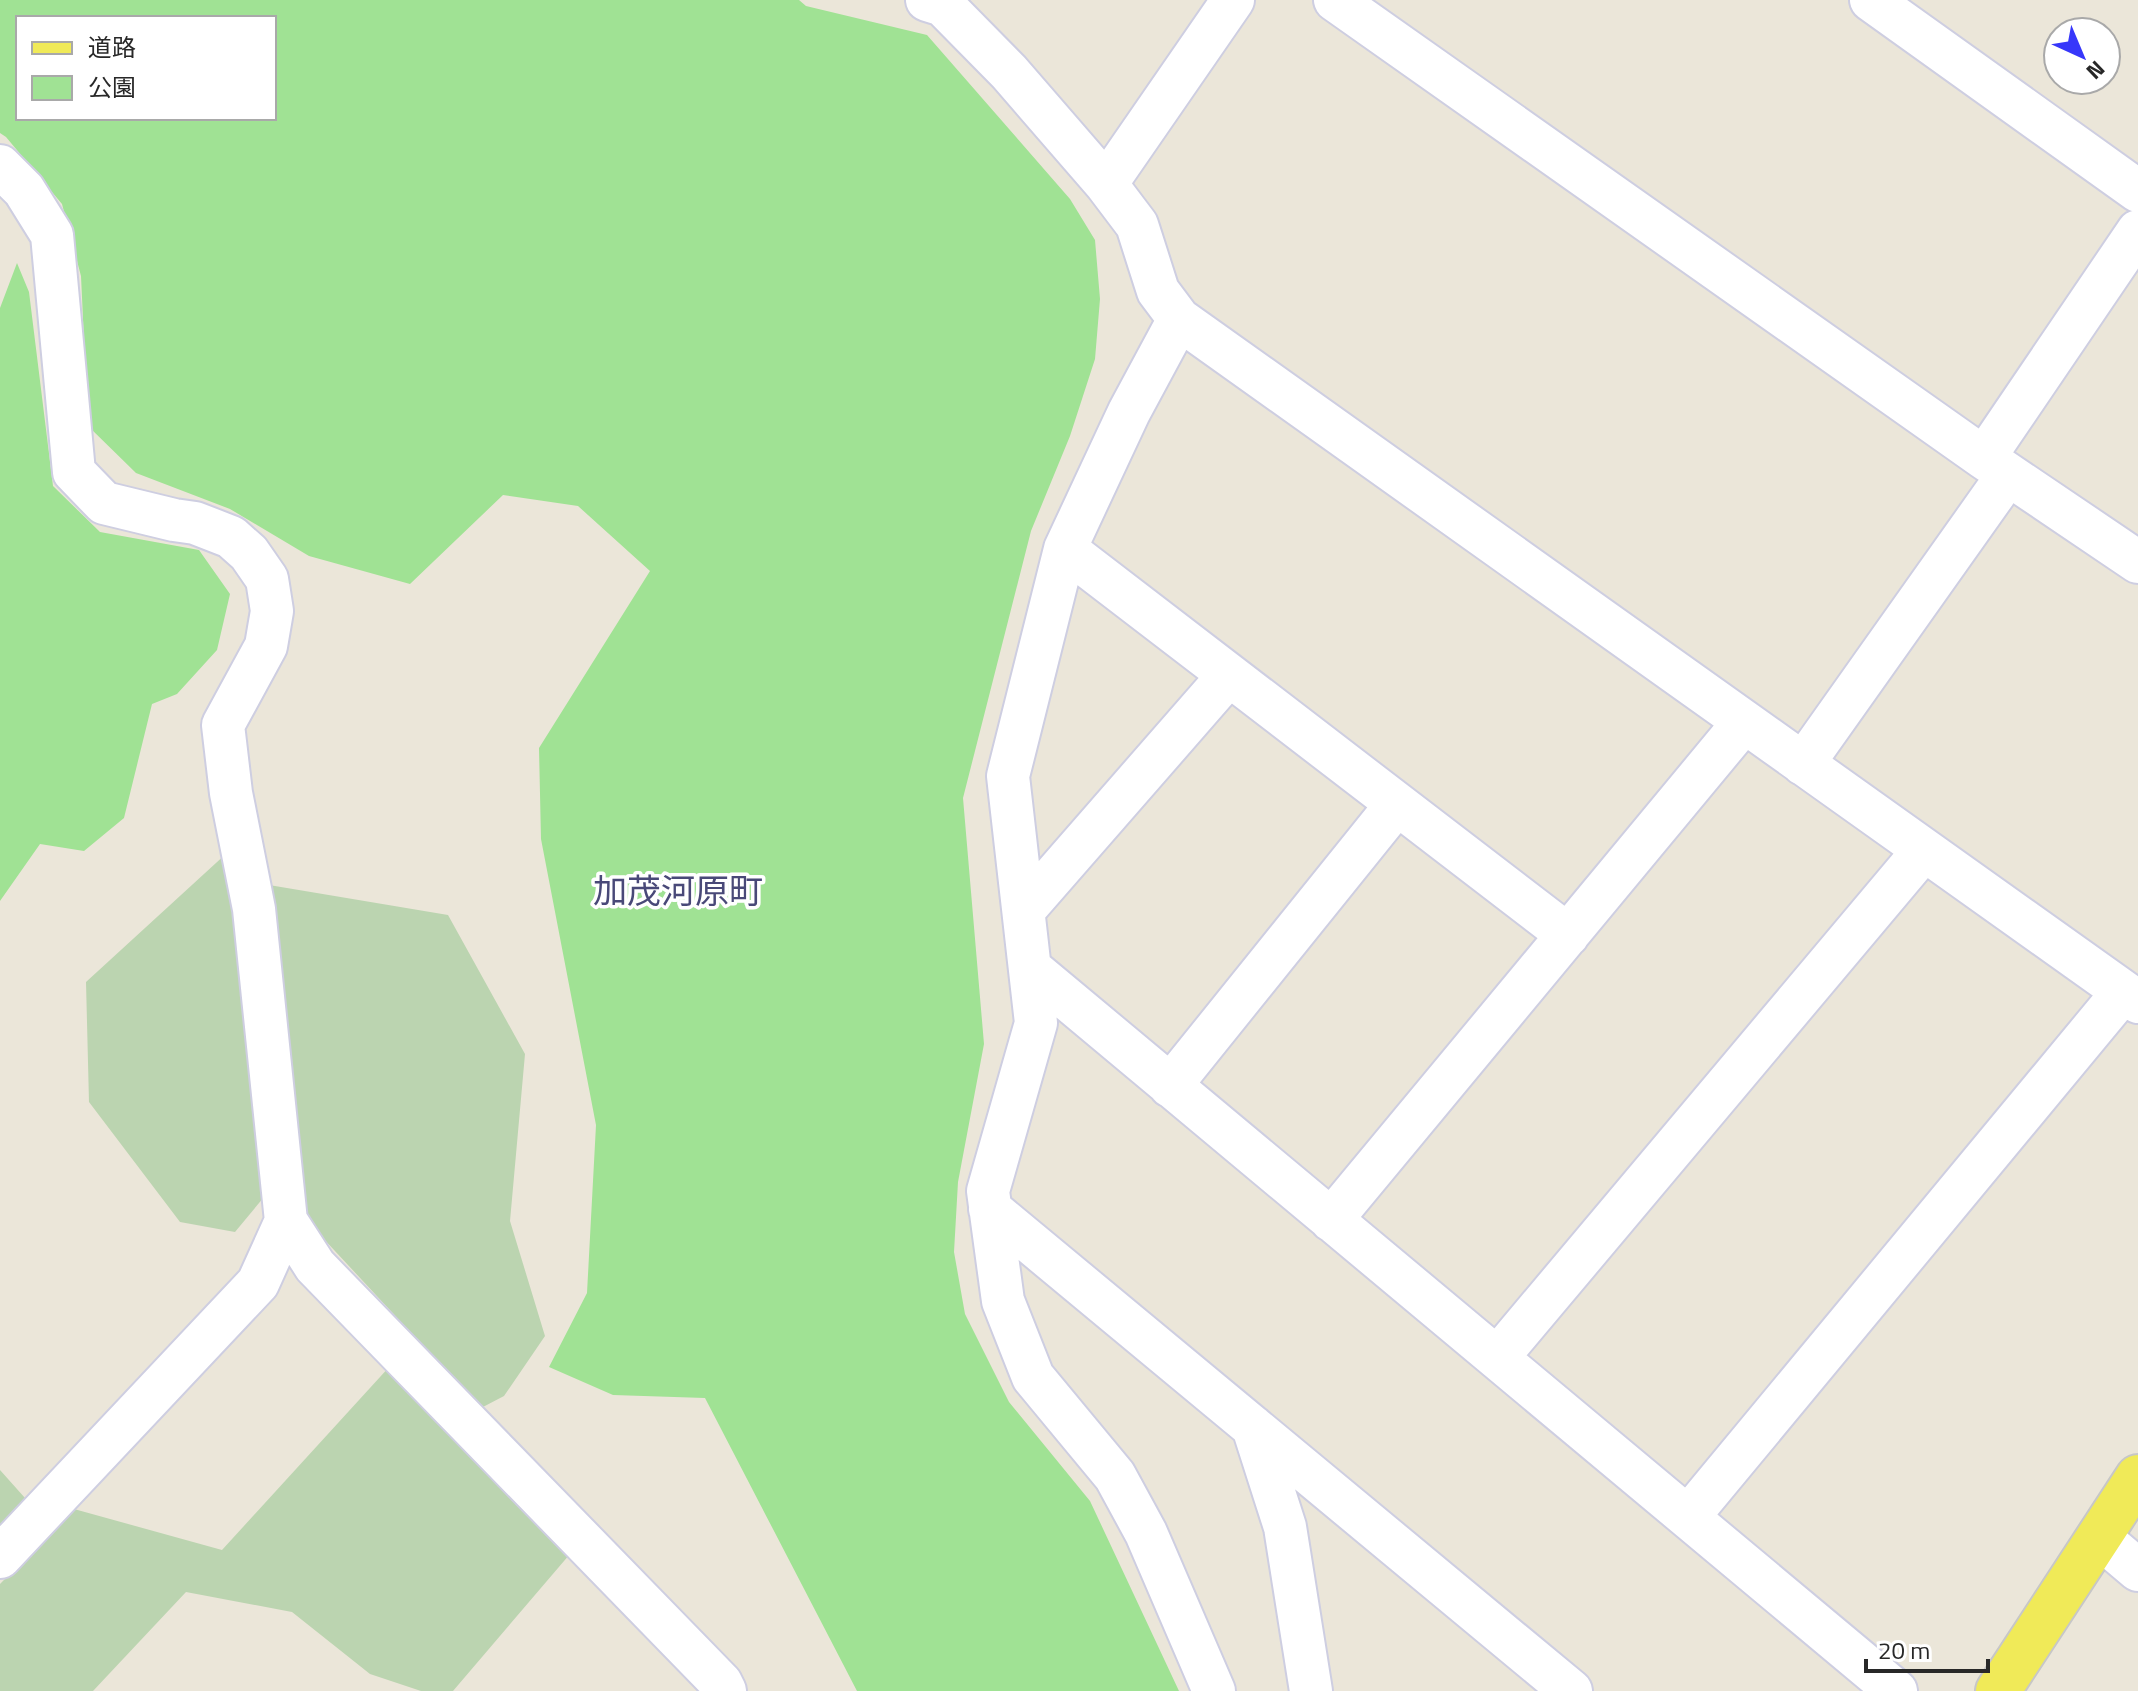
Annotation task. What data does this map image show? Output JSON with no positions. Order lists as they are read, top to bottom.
{
  "districts": ["加茂河原町"],
  "legend": ["道路", "公園"],
  "scale_bar": "20 m",
  "north": "bottom right"
}
